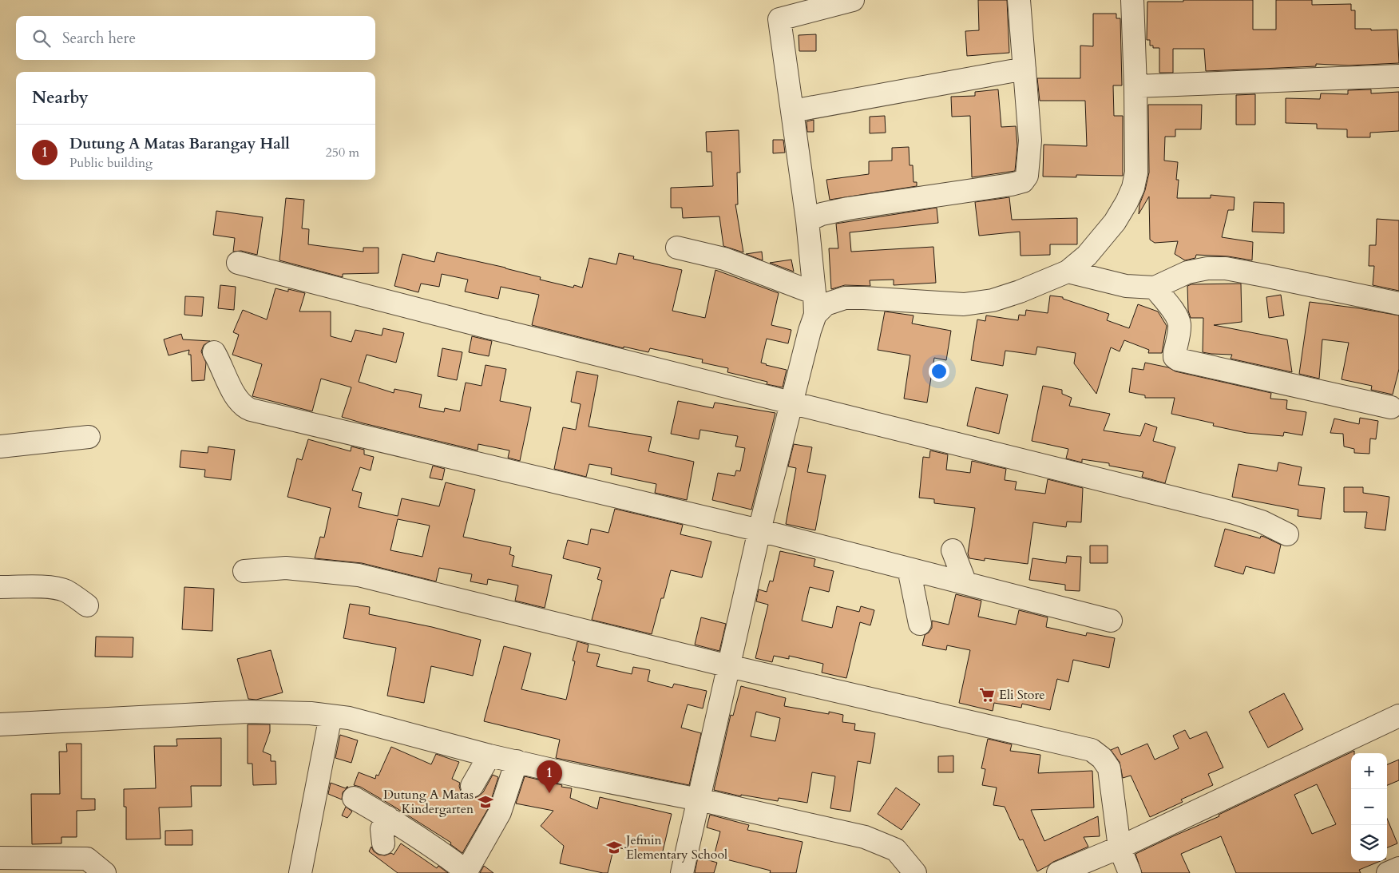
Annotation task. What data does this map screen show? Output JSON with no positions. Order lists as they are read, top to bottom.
{
  "places": {
    "supermarket": ["Eli Store"],
    "school or university": ["Dutung A Matas Kindergarten", "Jefmin Elementary School"]
  },
  "page": {
    "search": "Search here",
    "heading": "Nearby",
    "list": [
      {
        "mark": "1",
        "name": "Dutung A Matas Barangay Hall",
        "note": "Public building",
        "value": "250 m"
      }
    ],
    "map_buttons": ["+", "−"],
    "pins": "1"
  }
}
